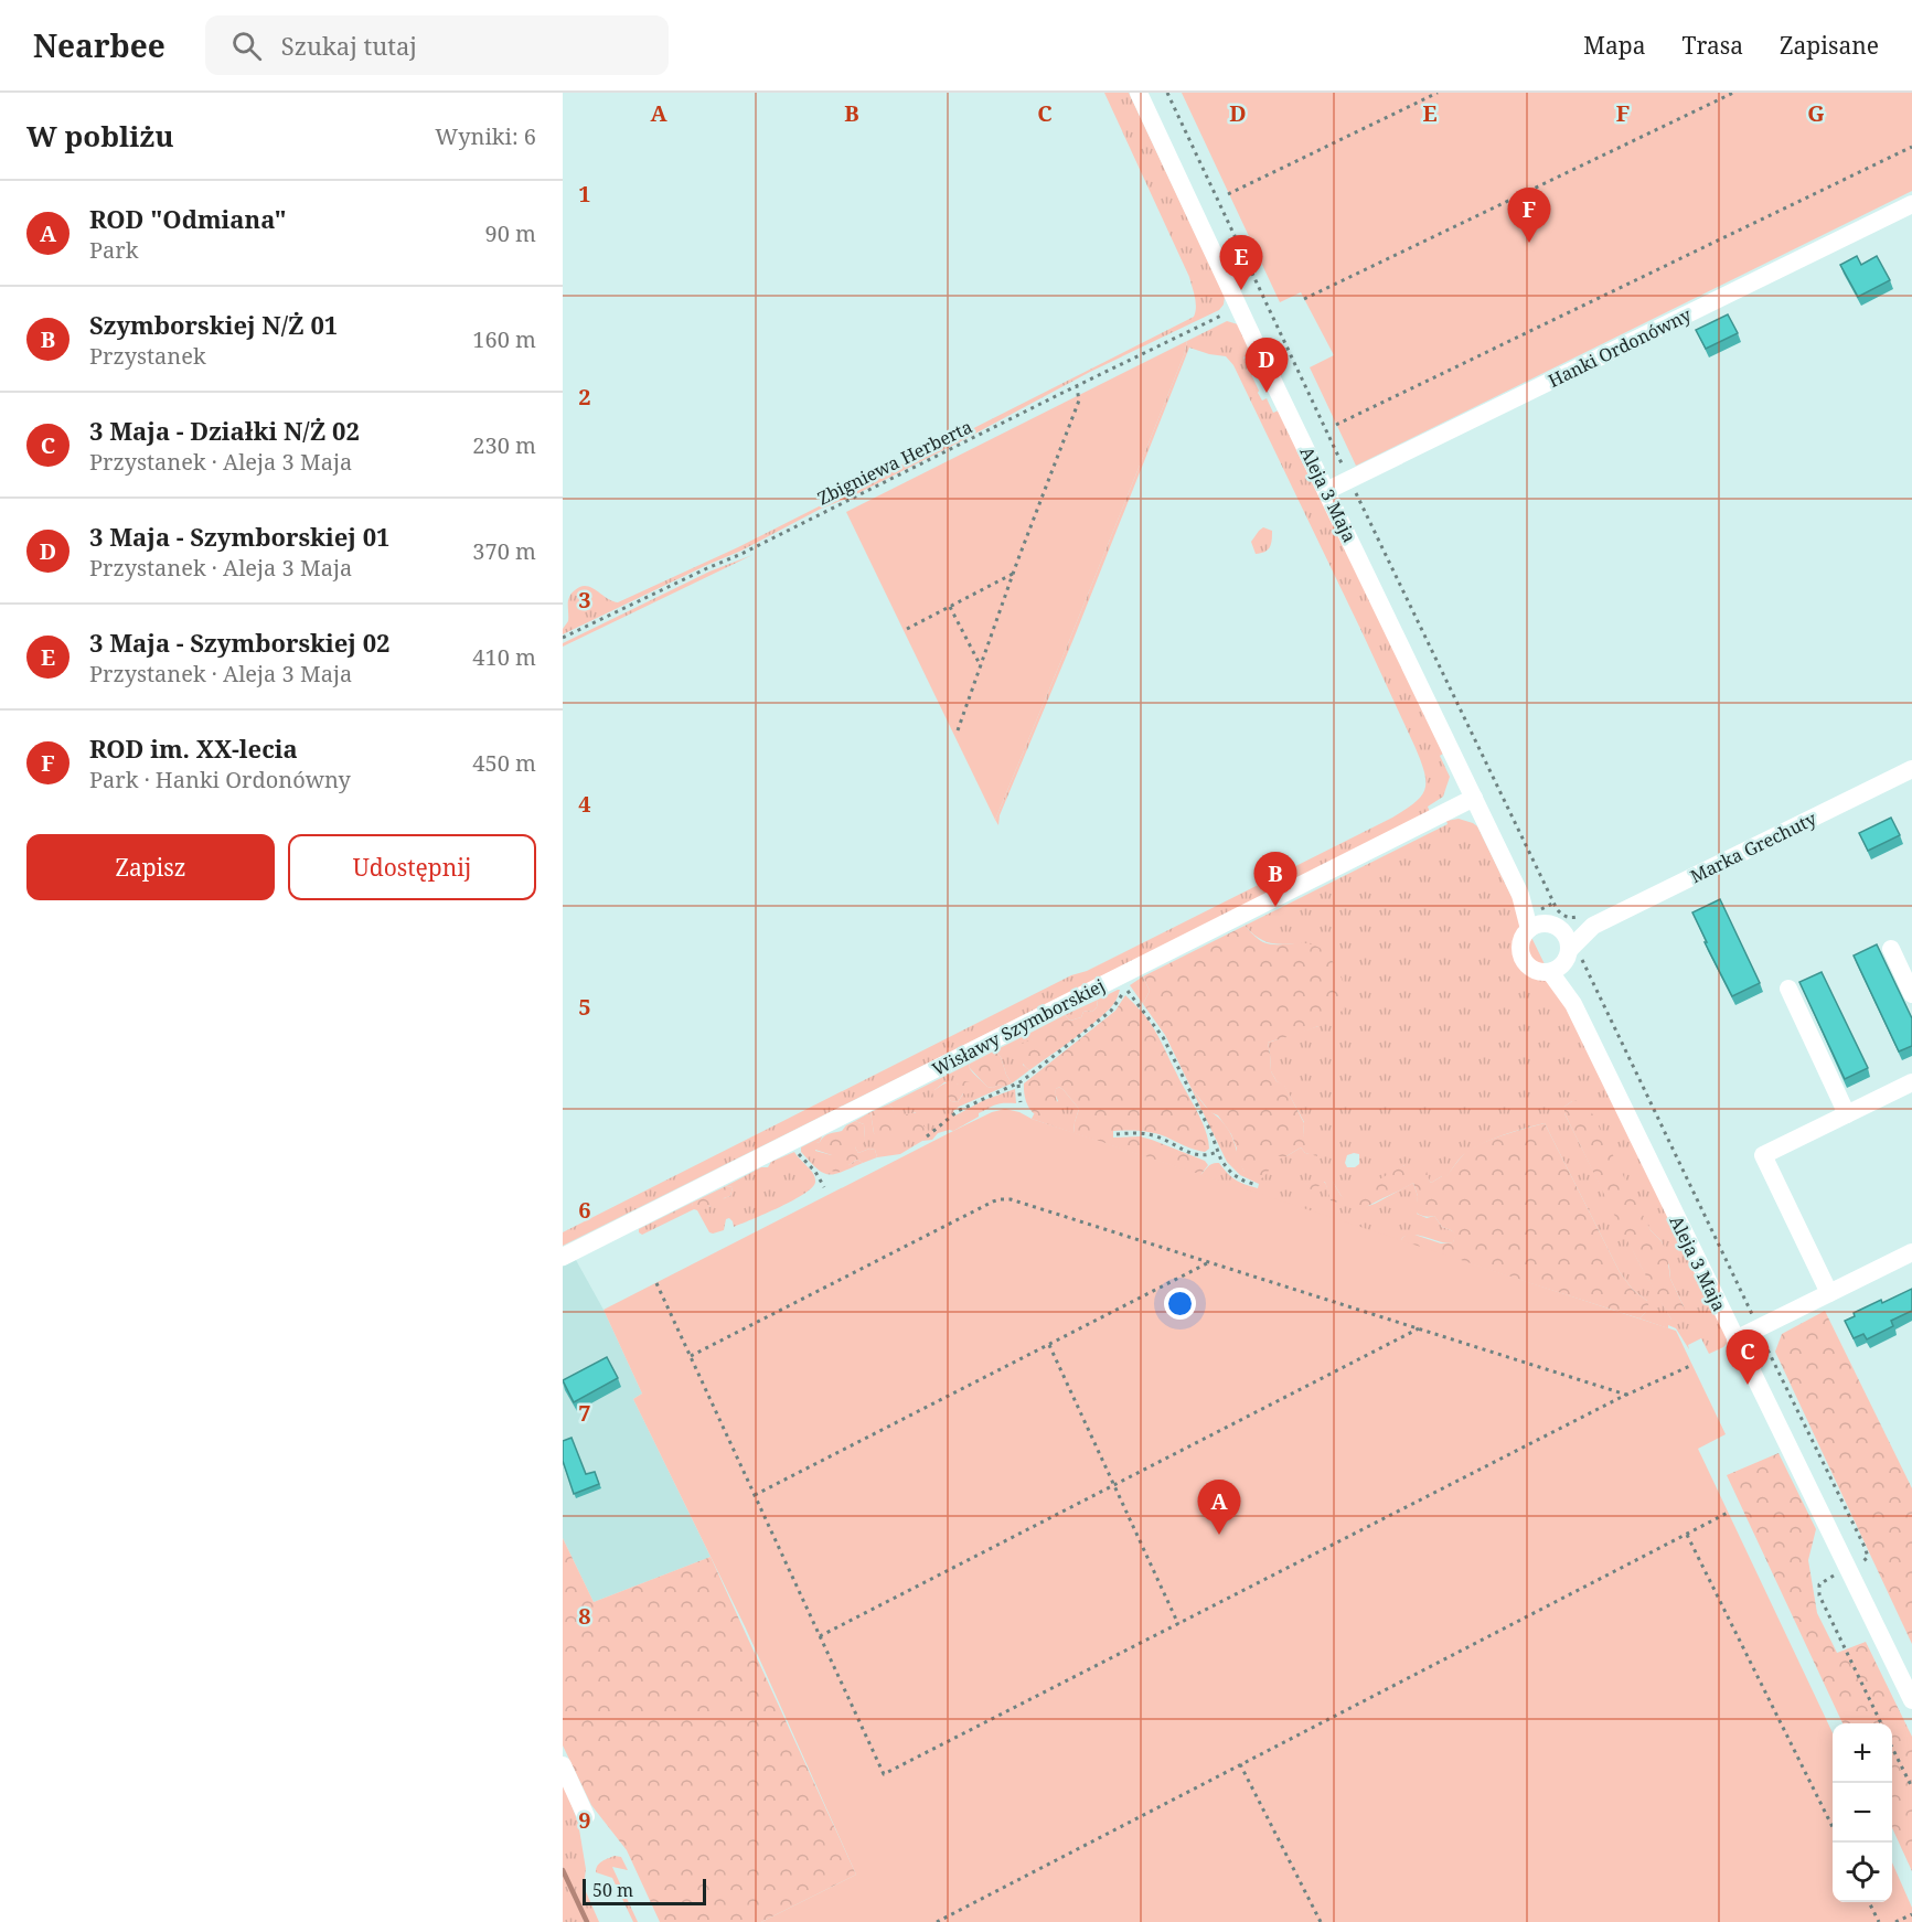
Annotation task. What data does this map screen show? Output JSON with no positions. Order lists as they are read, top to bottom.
{
  "streets": {
    "street": [
      "Hanki Ordonówny",
      "Aleja 3 Maja",
      "Marka Grechuty",
      "Wisławy Szymborskiej"
    ],
    "path": ["Zbigniewa Herberta"]
  },
  "crossings": [
    ["Hanki Ordonówny", "Aleja 3 Maja"],
    ["Zbigniewa Herberta", "Aleja 3 Maja"],
    ["Aleja 3 Maja", "Marka Grechuty"],
    ["Aleja 3 Maja", "Wisławy Szymborskiej"]
  ],
  "scale_bar": "50 m",
  "page": {
    "header": "Nearbee",
    "search": "Szukaj tutaj",
    "nav": ["Mapa", "Trasa", "Zapisane"],
    "heading": ["W pobliżu", "Wyniki: 6"],
    "list": [
      {
        "mark": "A",
        "name": "ROD \"Odmiana\"",
        "note": "Park",
        "value": "90 m"
      },
      {
        "mark": "B",
        "name": "Szymborskiej N/Ż 01",
        "note": "Przystanek",
        "value": "160 m"
      },
      {
        "mark": "C",
        "name": "3 Maja - Działki N/Ż 02",
        "note": "Przystanek · Aleja 3 Maja",
        "value": "230 m"
      },
      {
        "mark": "D",
        "name": "3 Maja - Szymborskiej 01",
        "note": "Przystanek · Aleja 3 Maja",
        "value": "370 m"
      },
      {
        "mark": "E",
        "name": "3 Maja - Szymborskiej 02",
        "note": "Przystanek · Aleja 3 Maja",
        "value": "410 m"
      },
      {
        "mark": "F",
        "name": "ROD im. XX-lecia",
        "note": "Park · Hanki Ordonówny",
        "value": "450 m"
      }
    ],
    "pins": [
      "F",
      "E",
      "D",
      "B",
      "C",
      "A"
    ],
    "buttons": ["Zapisz", "Udostępnij"],
    "map_buttons": ["+", "−"],
    "scale": "50 m"
  },
  "grid": {
    "columns": [
      "A",
      "B",
      "C",
      "D",
      "E",
      "F",
      "G"
    ],
    "rows": [
      "1",
      "2",
      "3",
      "4",
      "5",
      "6",
      "7",
      "8",
      "9"
    ]
  }
}
